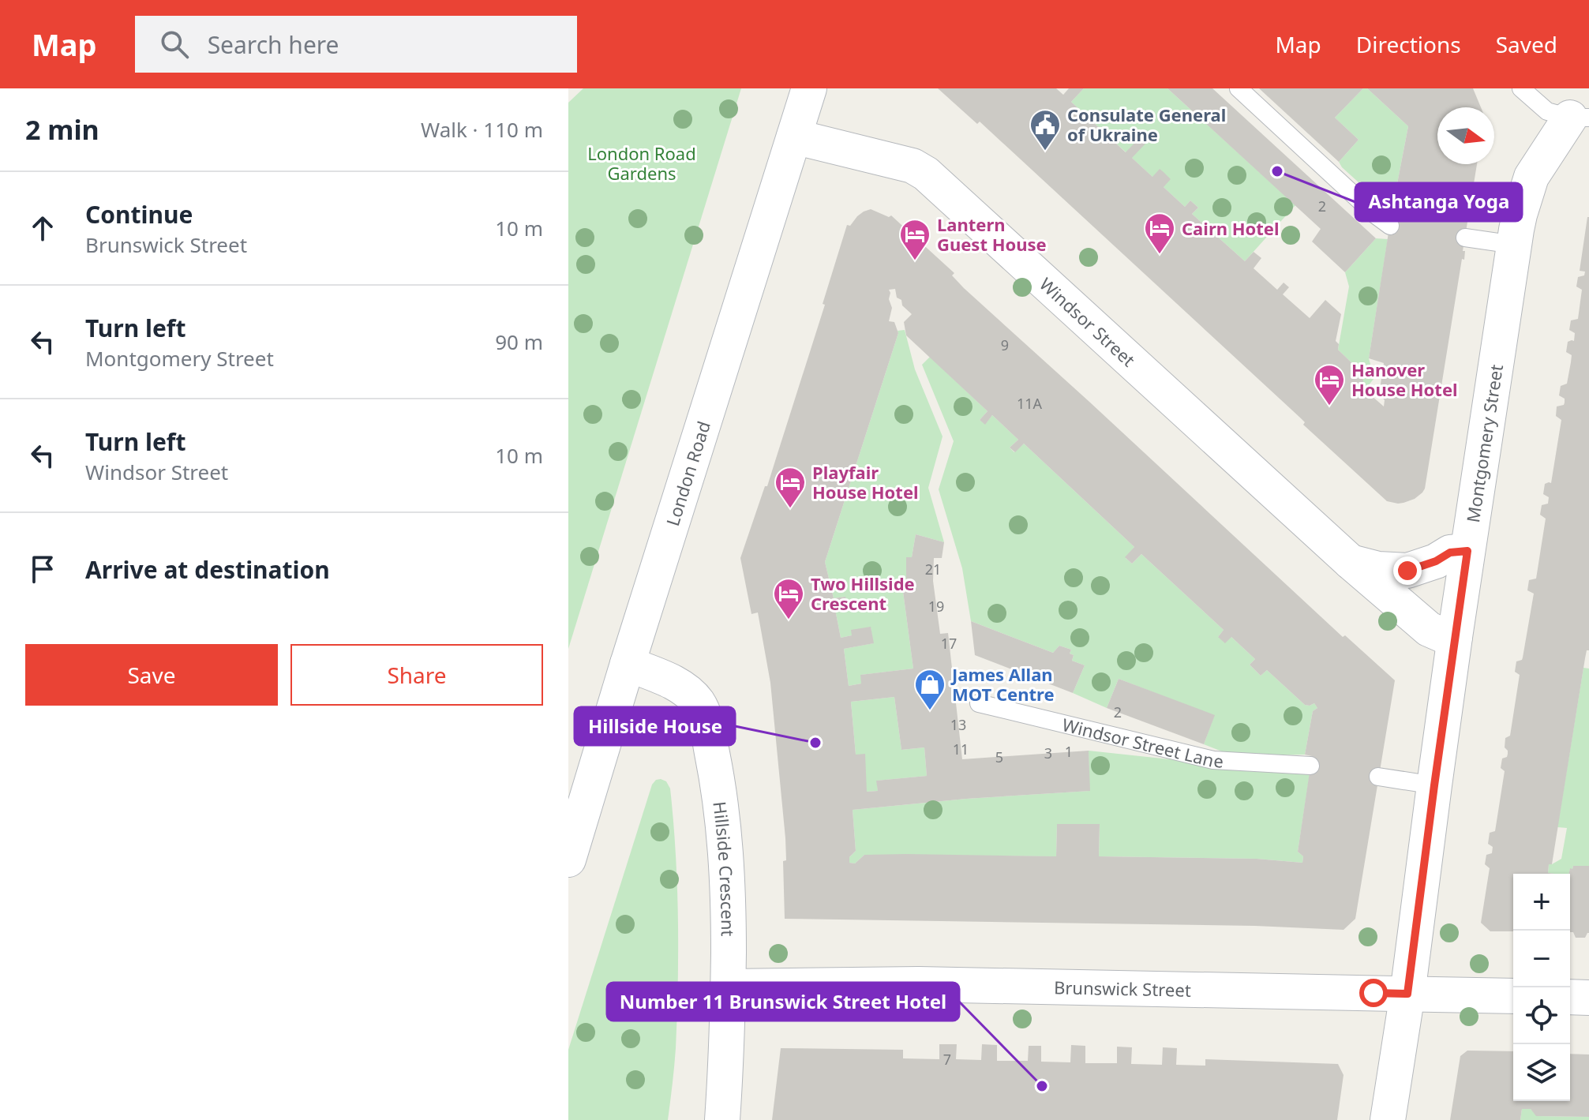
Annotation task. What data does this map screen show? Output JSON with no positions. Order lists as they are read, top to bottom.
{
  "streets": {
    "street": [
      "Windsor Street",
      "Montgomery Street",
      "London Road",
      "Hillside Crescent",
      "Brunswick Street"
    ],
    "lane": ["Windsor Street Lane"]
  },
  "crossings": [
    ["Windsor Street", "Montgomery Street"],
    ["Windsor Street", "London Road"],
    ["Montgomery Street", "Brunswick Street"],
    ["London Road", "Hillside Crescent"],
    ["Hillside Crescent", "Brunswick Street"]
  ],
  "parks": ["London Road Gardens"],
  "places": {
    "public building": ["Consulate General of Ukraine"],
    "other": ["Ashtanga Yoga", "Hillside House", "Number 11 Brunswick Street Hotel"],
    "hotel": [
      "Cairn Hotel",
      "Lantern Guest House",
      "Hanover House Hotel",
      "Playfair House Hotel",
      "Two Hillside Crescent"
    ],
    "shop": ["James Allan MOT Centre"]
  },
  "house_numbers": [
    "2",
    "9",
    "11A",
    "21",
    "19",
    "17",
    "2",
    "13",
    "11",
    "1",
    "3",
    "5",
    "7"
  ],
  "north": "right",
  "page": {
    "header": "Map",
    "search": "Search here",
    "nav": ["Map", "Directions", "Saved"],
    "heading": ["2 min", "Walk · 110 m"],
    "list": [
      ["Continue", "Brunswick Street", "10 m"],
      ["Turn left", "Montgomery Street", "90 m"],
      ["Turn left", "Windsor Street", "10 m"],
      "Arrive at destination"
    ],
    "buttons": ["Save", "Share"],
    "map_buttons": ["+", "−"]
  }
}
